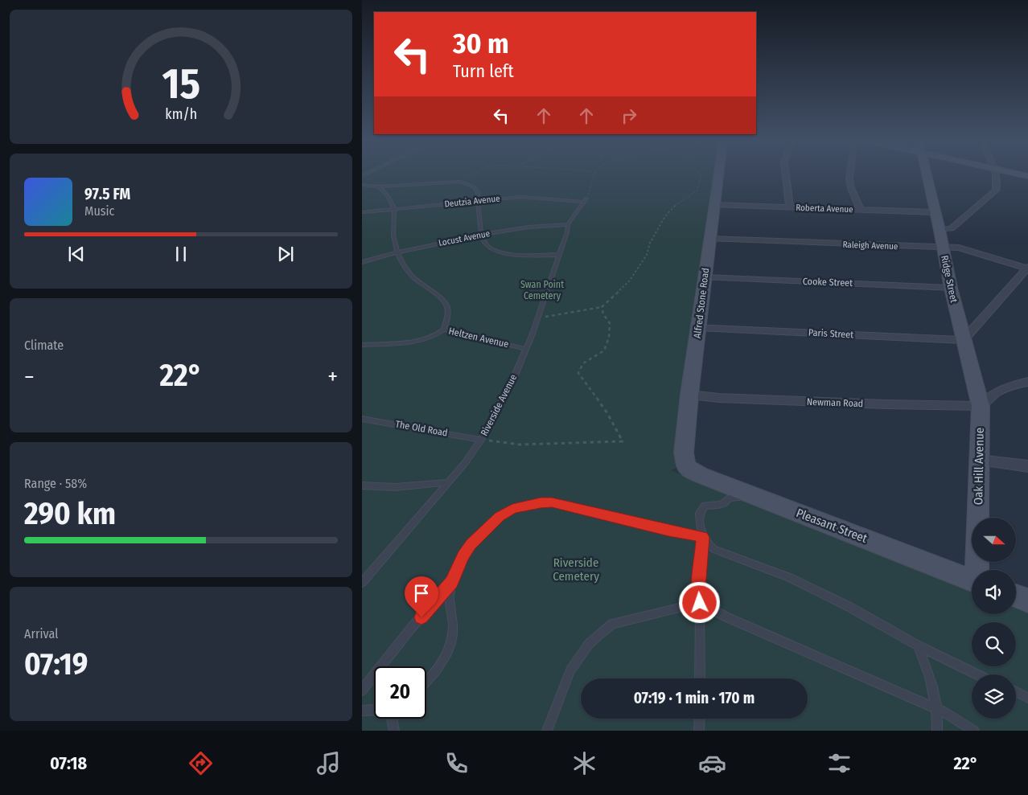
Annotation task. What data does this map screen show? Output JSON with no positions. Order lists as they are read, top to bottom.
{
  "streets": {
    "street": [
      "Roberta Avenue",
      "Raleigh Avenue",
      "Ridge Street",
      "Cooke Street",
      "Alfred Stone Road",
      "Paris Street",
      "Newman Road",
      "Oak Hill Avenue",
      "Pleasant Street"
    ],
    "lane": [
      "Deutzia Avenue",
      "Locust Avenue",
      "Heltzen Avenue",
      "Riverside Avenue",
      "The Old Road"
    ]
  },
  "crossings": [
    ["Deutzia Avenue", "Riverside Avenue"],
    ["Roberta Avenue", "Ridge Street"],
    ["Roberta Avenue", "Alfred Stone Road"],
    ["Locust Avenue", "Riverside Avenue"],
    ["Raleigh Avenue", "Ridge Street"],
    ["Raleigh Avenue", "Alfred Stone Road"],
    ["Ridge Street", "Cooke Street"],
    ["Ridge Street", "Paris Street"],
    ["Ridge Street", "Newman Road"],
    ["Ridge Street", "Oak Hill Avenue"],
    ["Cooke Street", "Alfred Stone Road"],
    ["Alfred Stone Road", "Paris Street"],
    ["Alfred Stone Road", "Newman Road"],
    ["Alfred Stone Road", "Pleasant Street"],
    ["Heltzen Avenue", "Riverside Avenue"],
    ["Newman Road", "Oak Hill Avenue"],
    ["Riverside Avenue", "The Old Road"]
  ],
  "parks": ["Swan Point Cemetery", "Riverside Cemetery"],
  "north": "right",
  "page": {
    "turn": ["30 m", "Turn left"],
    "song": ["97.5 FM", "Music"],
    "tile": [
      "Climate",
      ["Range · 58%", "290 km"],
      ["Arrival", "07:19"]
    ],
    "heat": ["−", "22°", "+"],
    "limit": "20",
    "trip": "07:19 · 1 min · 170 m",
    "tabs": ["07:18", "22°"],
    "gauge": ["15", "km/h"]
  }
}
